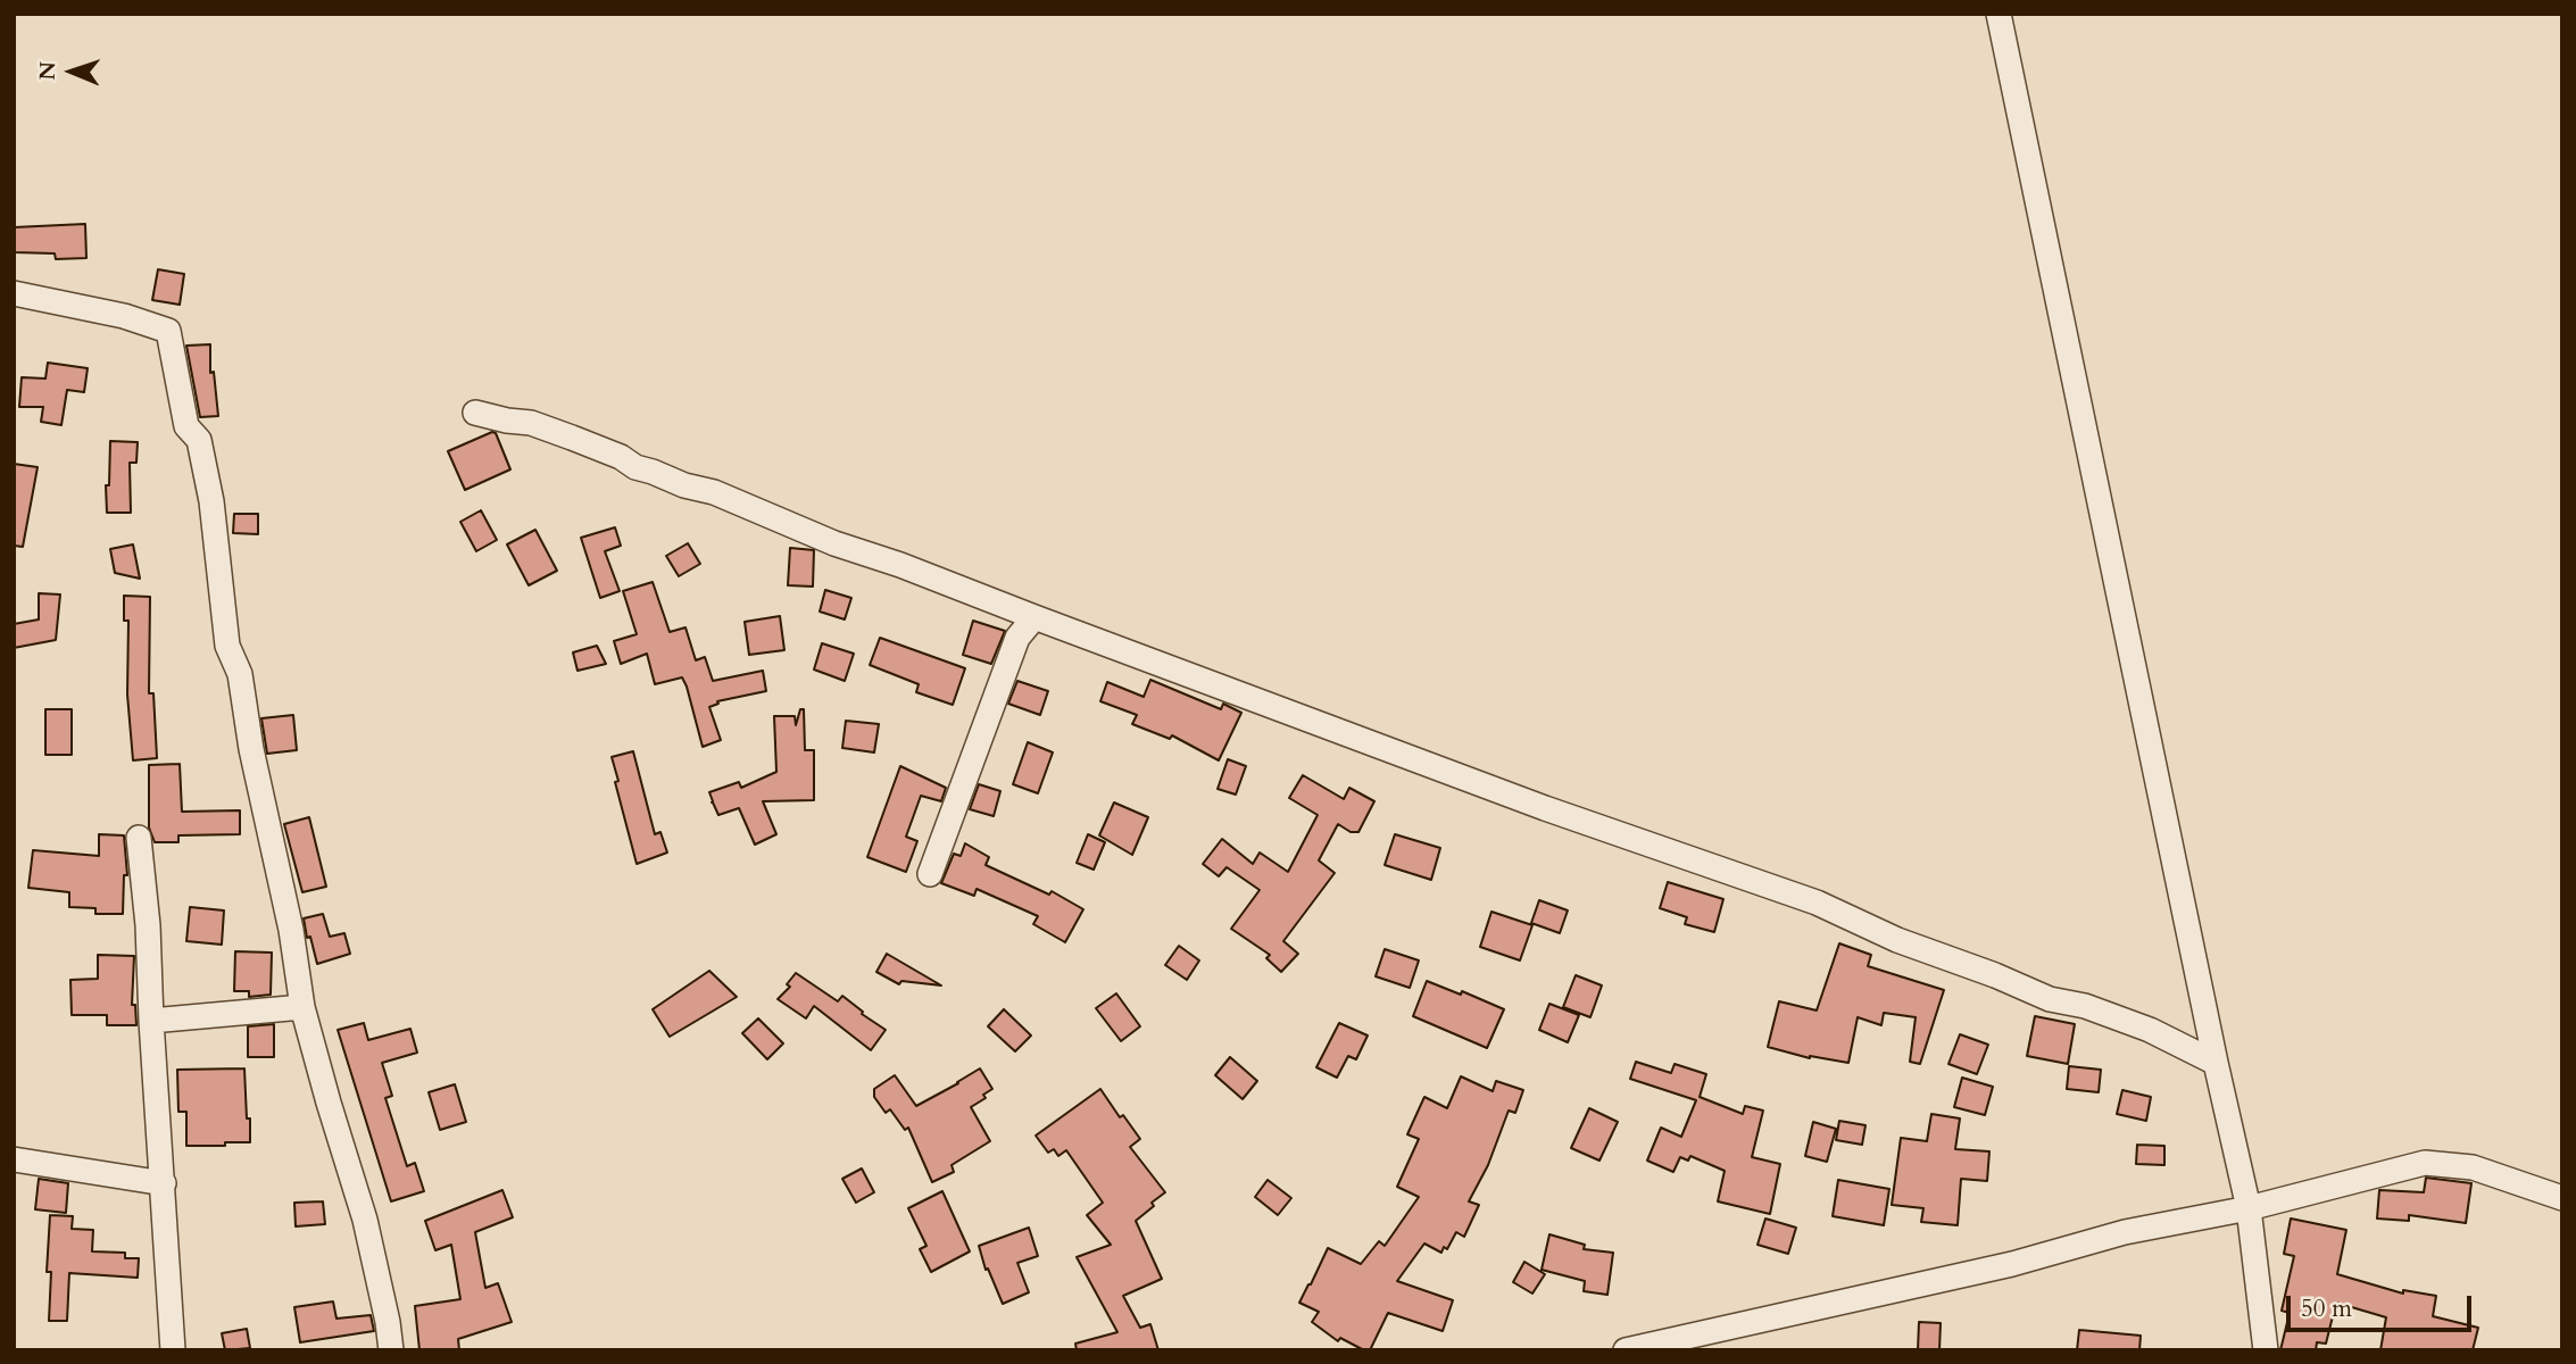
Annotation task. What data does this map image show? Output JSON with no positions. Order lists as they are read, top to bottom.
{
  "scale_bar": "50 m",
  "north": "left"
}
